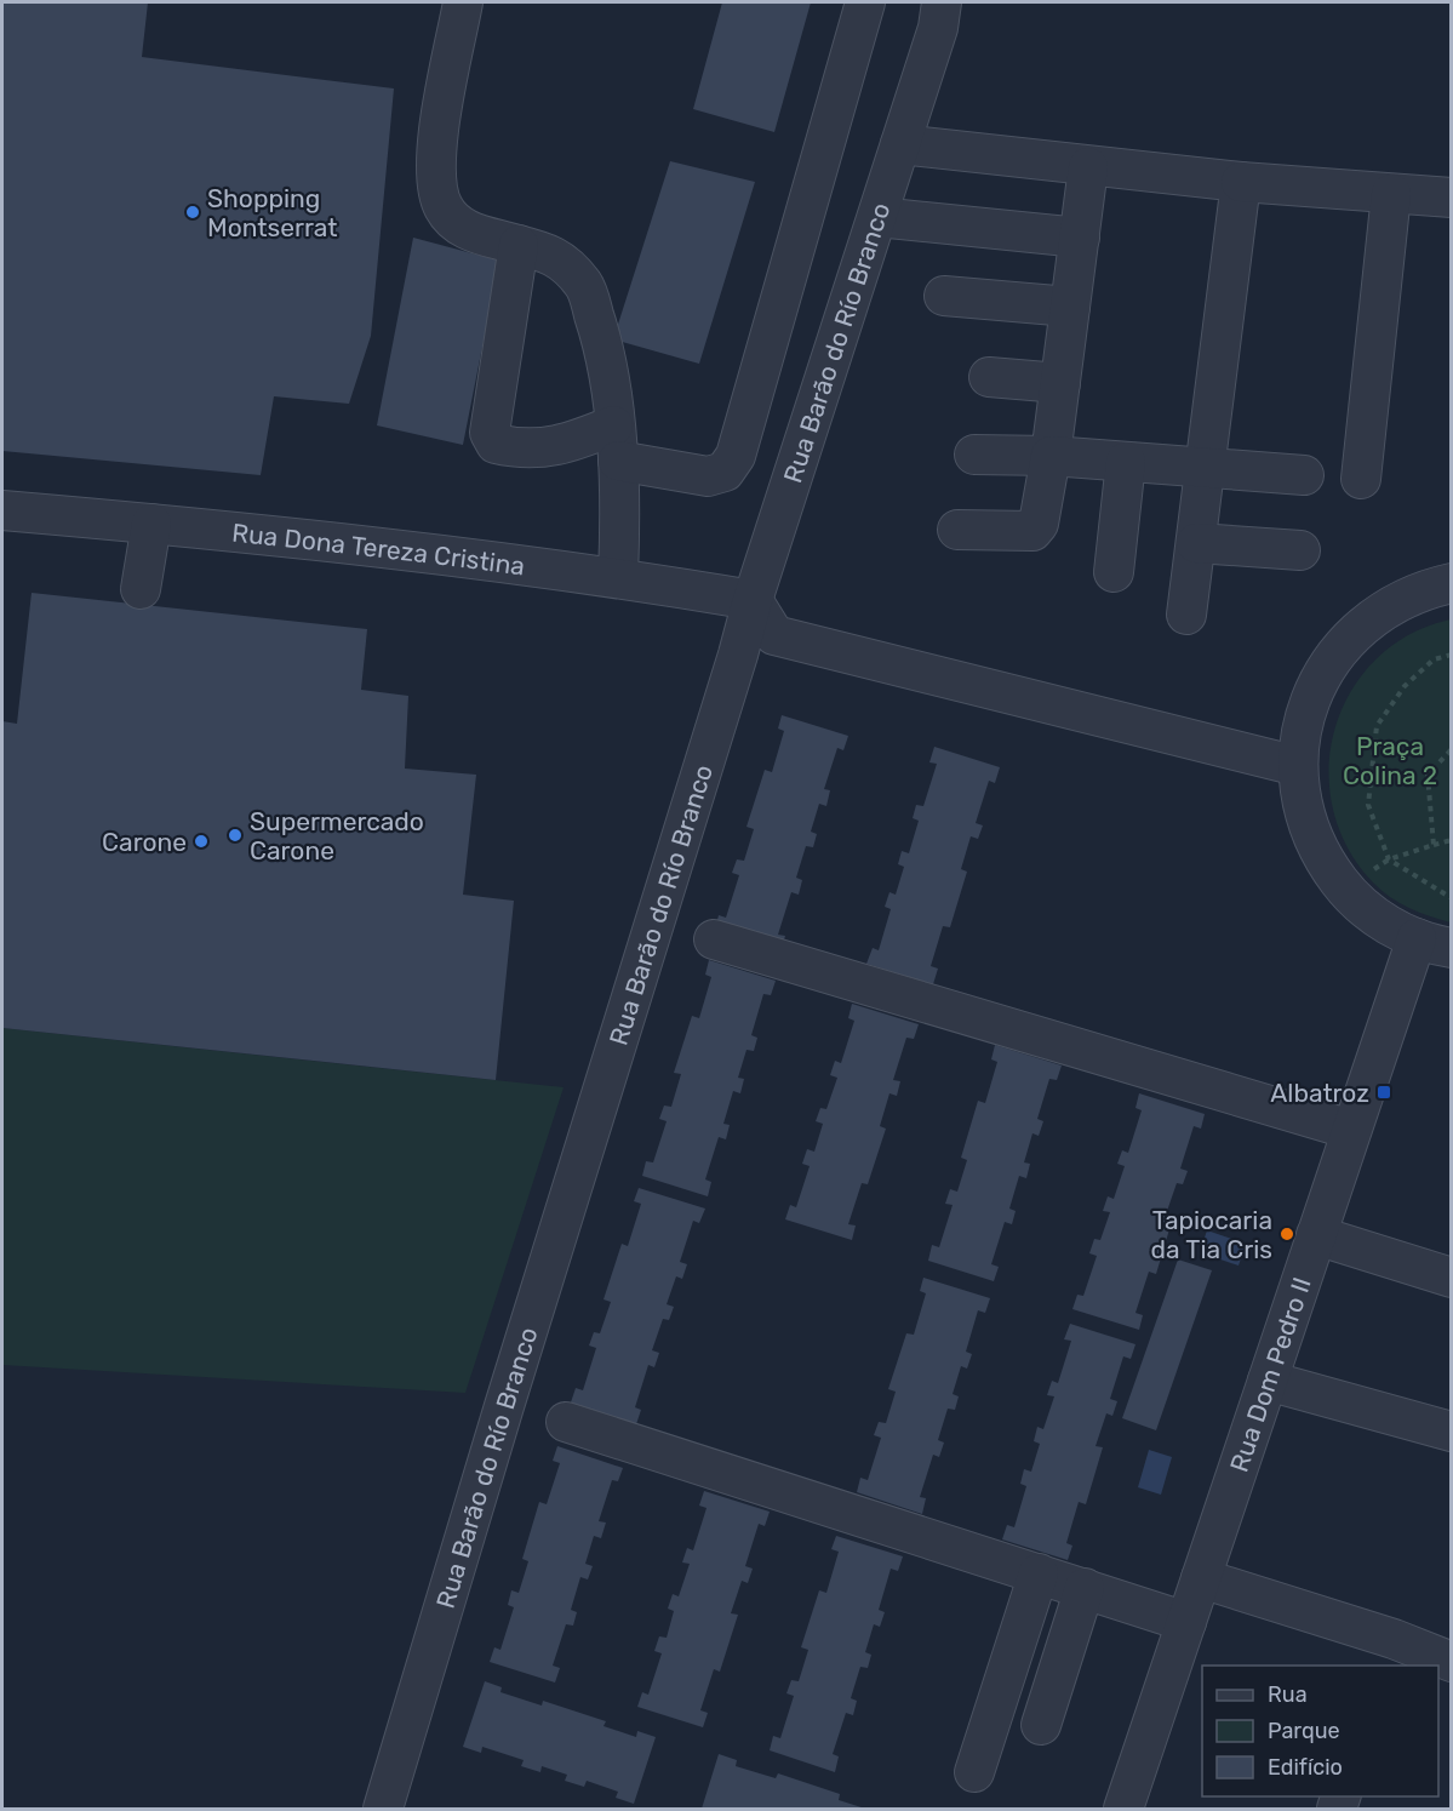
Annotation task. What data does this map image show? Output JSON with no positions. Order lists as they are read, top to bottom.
{
  "streets": {
    "street": ["Rua Barão do Río Branco", "Rua Dona Tereza Cristina", "Rua Dom Pedro II"]
  },
  "crossings": [
    ["Rua Barão do Río Branco", "Rua Dona Tereza Cristina"]
  ],
  "parks": ["Praça Colina 2"],
  "places": {
    "other": [
      "Shopping Montserrat",
      "Supermercado Carone",
      "Carone",
      "Tapiocaria da Tia Cris"
    ],
    "transit": ["Albatroz"]
  },
  "legend": ["Rua", "Parque", "Edifício"]
}
